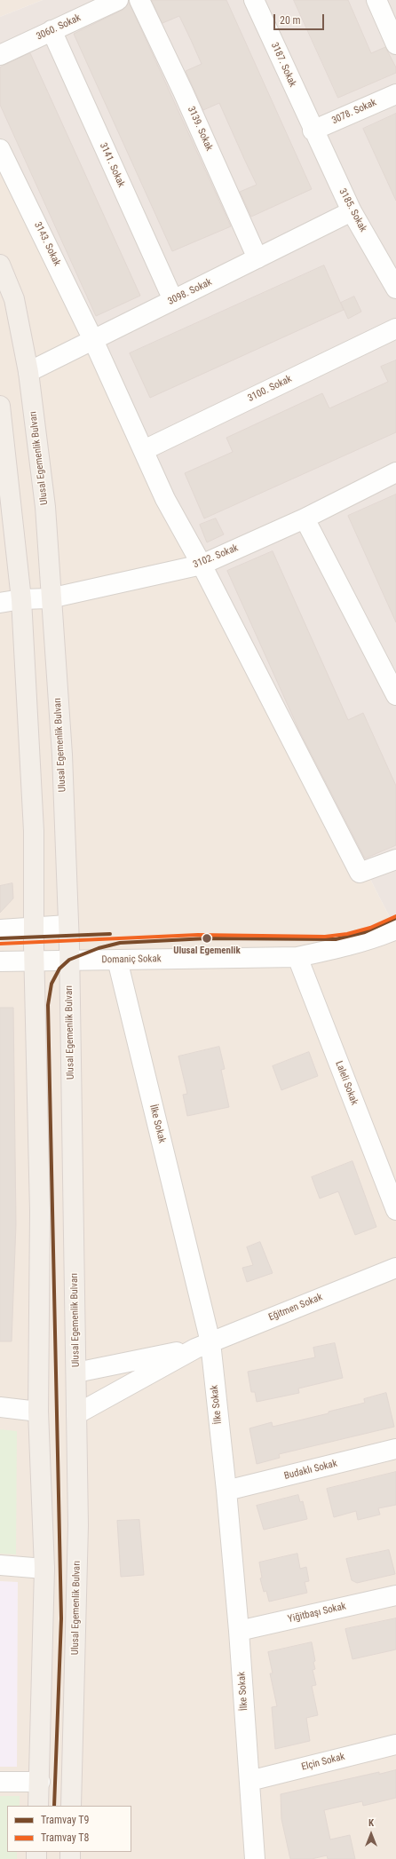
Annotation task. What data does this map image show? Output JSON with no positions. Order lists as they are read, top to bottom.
{
  "streets": {
    "main road": ["Ulusal Egemenlik Bulvarı"],
    "street": [
      "3060. Sokak",
      "3187. Sokak",
      "3078. Sokak",
      "3139. Sokak",
      "3141. Sokak",
      "3185. Sokak",
      "3143. Sokak",
      "3098. Sokak",
      "3100. Sokak",
      "3102. Sokak",
      "Domaniç Sokak",
      "Laleli Sokak",
      "İlke Sokak",
      "Eğitmen Sokak",
      "Budaklı Sokak",
      "Yiğitbaşı Sokak",
      "Elçin Sokak"
    ]
  },
  "crossings": [
    ["3060. Sokak", "3141. Sokak"],
    ["3187. Sokak", "3078. Sokak"],
    ["3187. Sokak", "3185. Sokak"],
    ["3078. Sokak", "3185. Sokak"],
    ["3139. Sokak", "3098. Sokak"],
    ["3141. Sokak", "3098. Sokak"],
    ["3185. Sokak", "3098. Sokak"],
    ["3143. Sokak", "3098. Sokak"],
    ["3143. Sokak", "3100. Sokak"],
    ["3143. Sokak", "3102. Sokak"],
    ["3098. Sokak", "Ulusal Egemenlik Bulvarı"],
    ["Ulusal Egemenlik Bulvarı", "3102. Sokak"],
    ["Ulusal Egemenlik Bulvarı", "Domaniç Sokak"],
    ["Ulusal Egemenlik Bulvarı", "Eğitmen Sokak"],
    ["Domaniç Sokak", "Laleli Sokak"],
    ["Domaniç Sokak", "İlke Sokak"],
    ["İlke Sokak", "Eğitmen Sokak"],
    ["İlke Sokak", "Budaklı Sokak"],
    ["İlke Sokak", "Yiğitbaşı Sokak"],
    ["İlke Sokak", "Elçin Sokak"]
  ],
  "places": ["Ulusal Egemenlik"],
  "lines": ["tram line T8", "tram line T9"],
  "legend": ["Tramvay T9", "Tramvay T8"],
  "scale_bar": "20 m",
  "north": "top"
}
